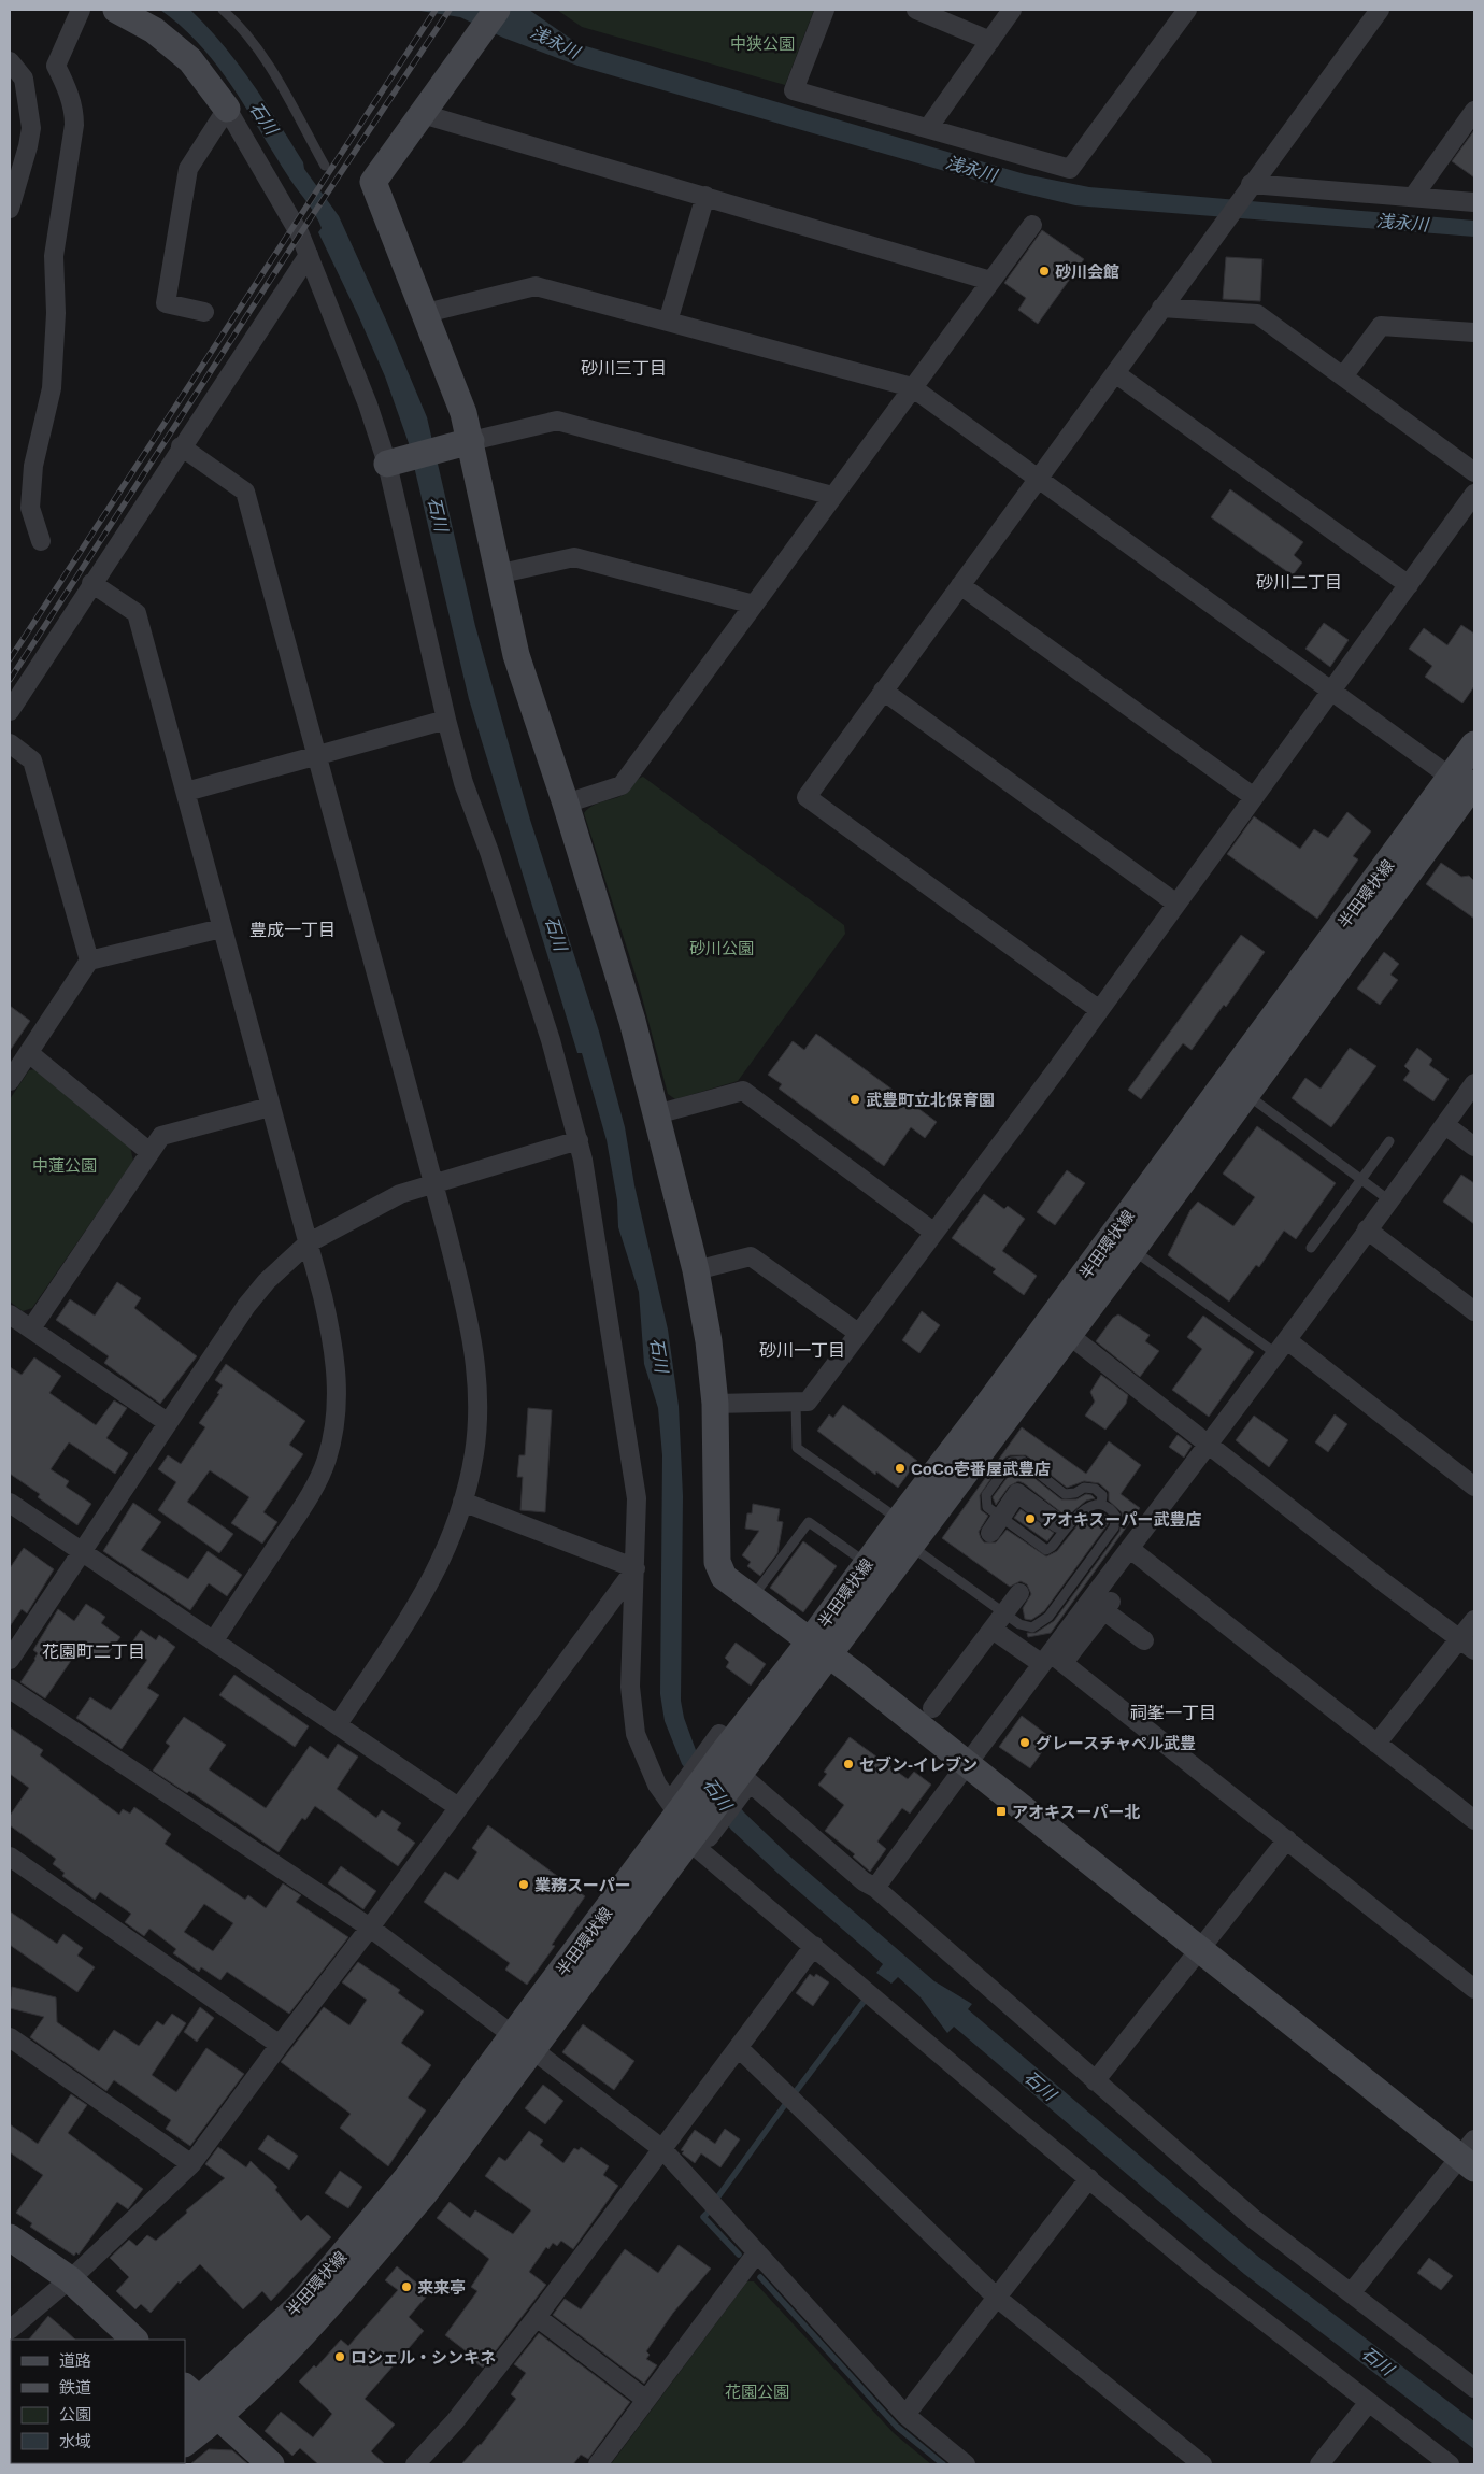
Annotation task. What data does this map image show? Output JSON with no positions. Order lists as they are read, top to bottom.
{
  "streets": {
    "main road": ["半田環状線"]
  },
  "districts": [
    "砂川三丁目",
    "砂川二丁目",
    "豊成一丁目",
    "砂川一丁目",
    "花園町二丁目",
    "祠峯一丁目"
  ],
  "water": ["浅永川", "石川"],
  "parks": [
    "中狭公園",
    "砂川公園",
    "中蓮公園",
    "花園公園"
  ],
  "places": {
    "other": [
      "砂川会館",
      "武豊町立北保育園",
      "CoCo壱番屋武豊店",
      "アオキスーパー武豊店",
      "グレースチャペル武豊",
      "セブン-イレブン",
      "業務スーパー",
      "来来亭",
      "ロシェル・シンキネ"
    ],
    "transit": ["アオキスーパー北"]
  },
  "legend": [
    "道路",
    "鉄道",
    "公園",
    "水域"
  ]
}
